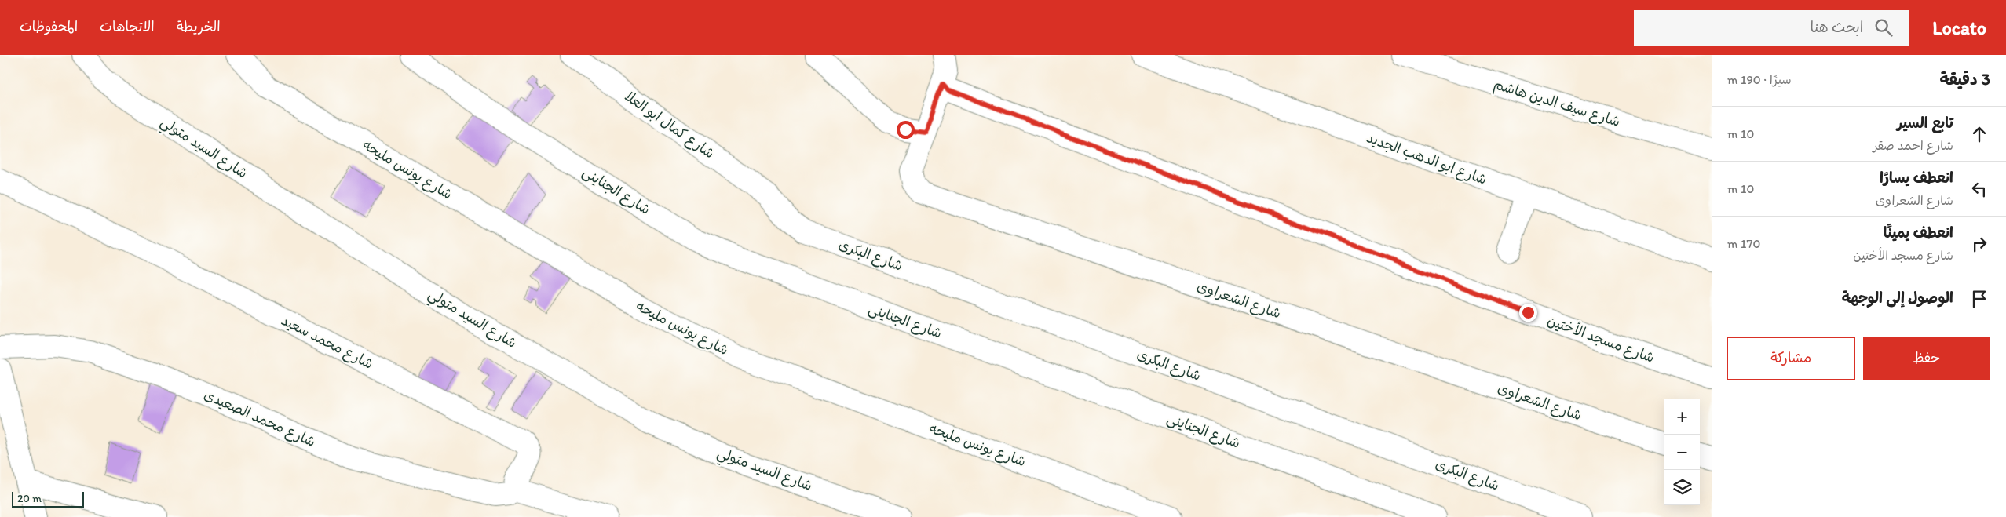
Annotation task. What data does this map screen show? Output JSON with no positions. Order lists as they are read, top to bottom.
{
  "streets": {
    "street": [
      "شارع سيف الدين هاشم",
      "شارع كمال ابو العلا",
      "شارع السيد متولي",
      "شارع ابو الدهب الجديد",
      "شارع يونس مليحه",
      "شارع الجناينى",
      "شارع البكرى",
      "شارع الشعراوى",
      "شارع مسجد الأختين",
      "شارع محمد سعيد",
      "شارع محمد الصعيدى"
    ]
  },
  "crossings": [
    ["شارع كمال ابو العلا", "شارع البكرى"],
    ["شارع الشعراوى", "شارع مسجد الأختين"],
    ["شارع محمد سعيد", "شارع محمد الصعيدى"]
  ],
  "scale_bar": "20 m",
  "page": {
    "header": "Locato",
    "search": "ابحث هنا",
    "nav": ["الخريطة", "الاتجاهات", "المحفوظات"],
    "heading": ["3 دقيقة", "سيرًا · 190 m"],
    "list": [
      ["تابع السير", "شارع احمد صقر", "10 m"],
      ["انعطف يسارًا", "شارع الشعراوى", "10 m"],
      ["انعطف يمينًا", "شارع مسجد الأختين", "170 m"],
      "الوصول إلى الوجهة"
    ],
    "buttons": ["حفظ", "مشاركة"],
    "map_buttons": ["+", "−"],
    "scale": "20 m"
  }
}
